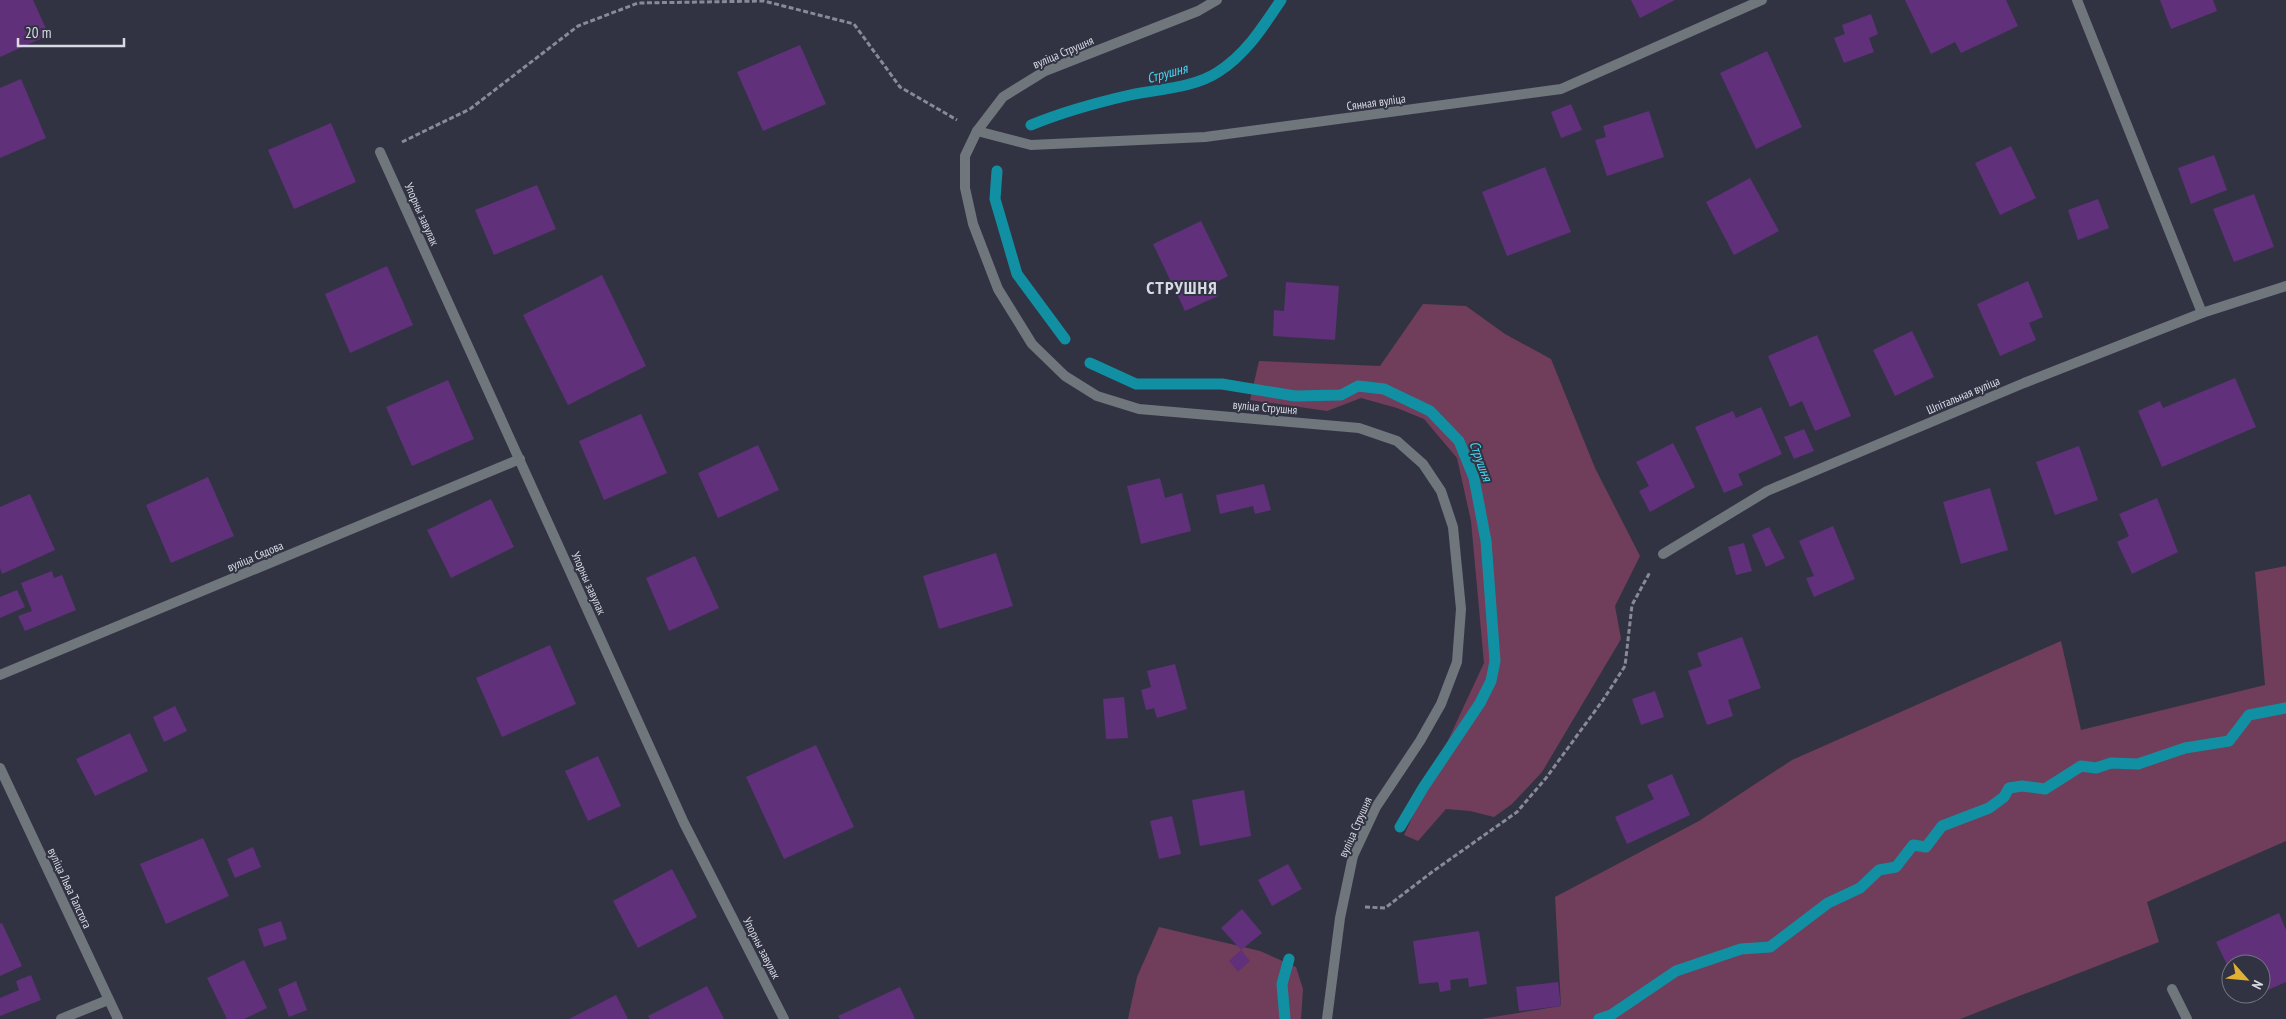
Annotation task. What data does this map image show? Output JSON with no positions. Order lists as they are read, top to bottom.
{
  "streets": {
    "street": [
      "вуліца Струшня",
      "Сянная вуліца",
      "Упорны завулак",
      "Шпітальная вуліца",
      "вуліца Сядова",
      "вуліца Льва Талстога"
    ]
  },
  "crossings": [
    ["вуліца Струшня", "Сянная вуліца"],
    ["Упорны завулак", "вуліца Сядова"]
  ],
  "districts": ["СТРУШНЯ"],
  "water": ["Струшня"],
  "scale_bar": "20 m",
  "north": "bottom right"
}
